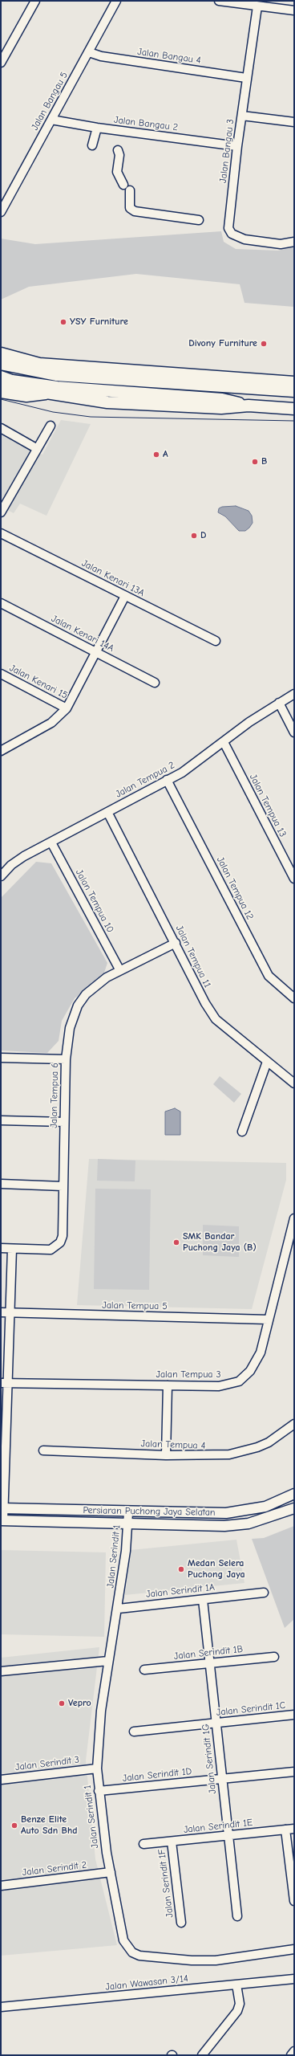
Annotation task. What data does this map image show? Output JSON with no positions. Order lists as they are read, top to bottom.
{
  "streets": {
    "main road": ["Persiaran Puchong Jaya Selatan"],
    "street": [
      "Jalan Bangau 4",
      "Jalan Bangau 5",
      "Jalan Bangau 2",
      "Jalan Bangau 3",
      "Jalan Kenari 13A",
      "Jalan Kenari 14A",
      "Jalan Kenari 15",
      "Jalan Tempua 2",
      "Jalan Tempua 13",
      "Jalan Tempua 12",
      "Jalan Tempua 10",
      "Jalan Tempua 11",
      "Jalan Tempua 6",
      "Jalan Tempua 5",
      "Jalan Tempua 3",
      "Jalan Tempua 4",
      "Jalan Serindit 1",
      "Jalan Serindit 1A",
      "Jalan Serindit 1B",
      "Jalan Serindit 1C",
      "Jalan Serindit 1G",
      "Jalan Serindit 3",
      "Jalan Serindit 1D",
      "Jalan Serindit 1E",
      "Jalan Serindit 2",
      "Jalan Serindit 1F",
      "Jalan Wawasan 3/14"
    ]
  },
  "crossings": [
    ["Jalan Bangau 4", "Jalan Bangau 5"],
    ["Jalan Bangau 4", "Jalan Bangau 3"],
    ["Jalan Bangau 5", "Jalan Bangau 2"],
    ["Jalan Bangau 2", "Jalan Bangau 3"],
    ["Jalan Tempua 2", "Jalan Tempua 13"],
    ["Jalan Tempua 2", "Jalan Tempua 12"],
    ["Jalan Tempua 2", "Jalan Tempua 10"],
    ["Jalan Tempua 2", "Jalan Tempua 11"],
    ["Jalan Tempua 10", "Jalan Tempua 6"],
    ["Jalan Tempua 11", "Jalan Tempua 6"],
    ["Jalan Tempua 5", "Jalan Tempua 3"],
    ["Persiaran Puchong Jaya Selatan", "Jalan Serindit 1"],
    ["Jalan Serindit 1", "Jalan Serindit 1A"],
    ["Jalan Serindit 1", "Jalan Serindit 3"],
    ["Jalan Serindit 1", "Jalan Serindit 1D"],
    ["Jalan Serindit 1", "Jalan Serindit 2"],
    ["Jalan Serindit 1A", "Jalan Serindit 1G"],
    ["Jalan Serindit 1B", "Jalan Serindit 1G"],
    ["Jalan Serindit 1C", "Jalan Serindit 1G"],
    ["Jalan Serindit 1G", "Jalan Serindit 1D"],
    ["Jalan Serindit 1G", "Jalan Serindit 1E"],
    ["Jalan Serindit 1E", "Jalan Serindit 1F"]
  ],
  "places": [
    "YSY Furniture",
    "Divony Furniture",
    "A",
    "B",
    "D",
    "SMK Bandar Puchong Jaya (B)",
    "Medan Selera Puchong Jaya",
    "Vepro",
    "Benze Elite Auto Sdn Bhd"
  ]
}
